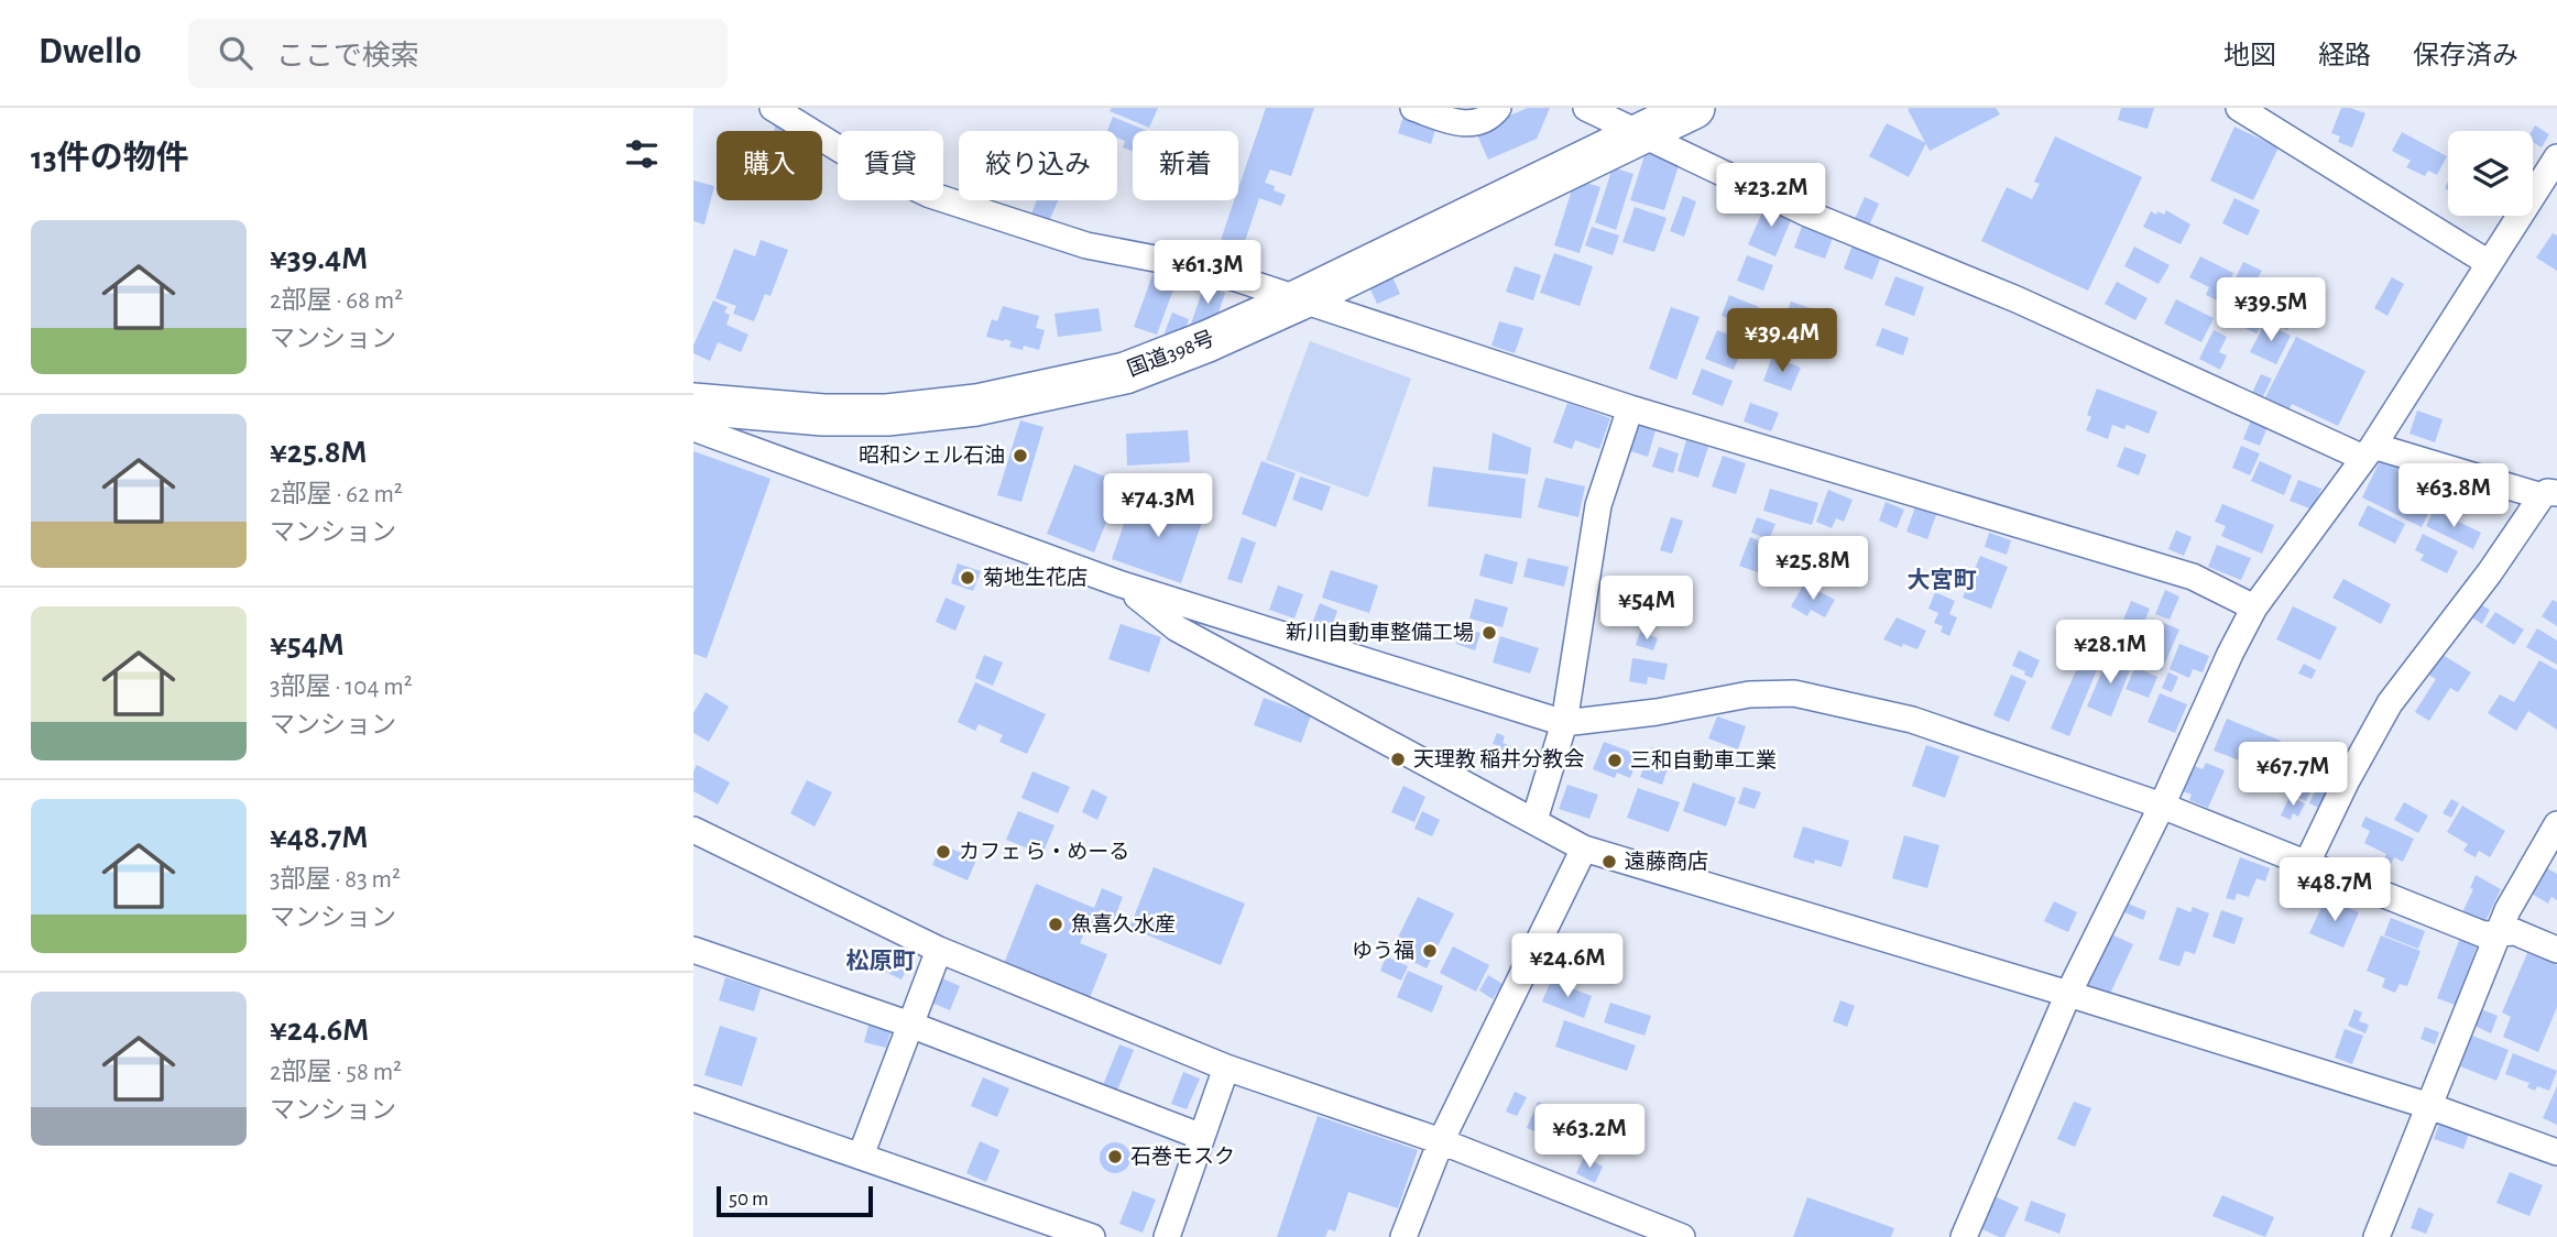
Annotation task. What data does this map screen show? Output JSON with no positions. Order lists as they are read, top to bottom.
{
  "streets": {
    "highway": ["国道398号"]
  },
  "districts": ["大宮町", "松原町"],
  "places": [
    "昭和シェル石油",
    "菊地生花店",
    "新川自動車整備工場",
    "天理教 稲井分教会",
    "三和自動車工業",
    "カフェ ら・めーる",
    "遠藤商店",
    "魚喜久水産",
    "ゆう福",
    "石巻モスク"
  ],
  "scale_bar": "50 m",
  "page": {
    "header": "Dwello",
    "search": "ここで検索",
    "nav": ["地図", "経路", "保存済み"],
    "heading": "13件の物件",
    "chip": [
      "購入",
      "賃貸",
      "絞り込み",
      "新着"
    ],
    "price": [
      "¥23.2M",
      "¥61.3M",
      "¥39.5M",
      "¥39.4M",
      "¥63.8M",
      "¥74.3M",
      "¥25.8M",
      "¥54M",
      "¥28.1M",
      "¥67.7M",
      "¥48.7M",
      "¥24.6M",
      "¥63.2M"
    ],
    "list": [
      {
        "name": "¥39.4M",
        "note": "2部屋 · 68 m² · マンション"
      },
      {
        "name": "¥25.8M",
        "note": "2部屋 · 62 m² · マンション"
      },
      {
        "name": "¥54M",
        "note": "3部屋 · 104 m² · マンション"
      },
      {
        "name": "¥48.7M",
        "note": "3部屋 · 83 m² · マンション"
      },
      {
        "name": "¥24.6M",
        "note": "2部屋 · 58 m² · マンション"
      }
    ],
    "scale": "50 m"
  }
}
